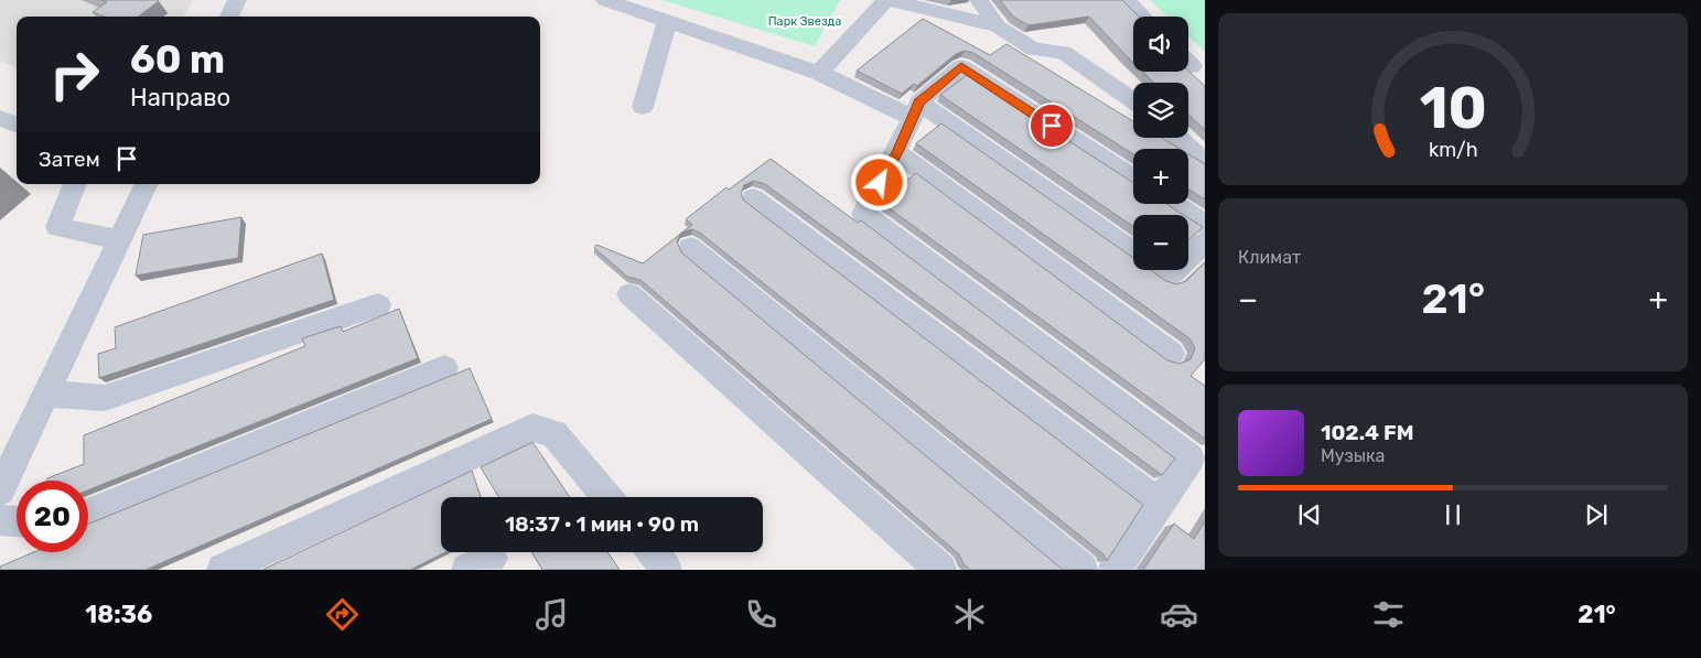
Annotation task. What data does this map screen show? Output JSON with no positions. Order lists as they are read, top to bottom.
{
  "parks": ["Парк Звезда"],
  "page": {
    "map_buttons": ["+", "−"],
    "turn": ["60 m", "Направо"],
    "then": "Затем",
    "tile": "Климат",
    "heat": ["−", "21°", "+"],
    "song": ["102.4 FM", "Музыка"],
    "limit": "20",
    "trip": "18:37 · 1 мин · 90 m",
    "tabs": ["18:36", "21°"],
    "gauge": ["10", "km/h"]
  }
}
